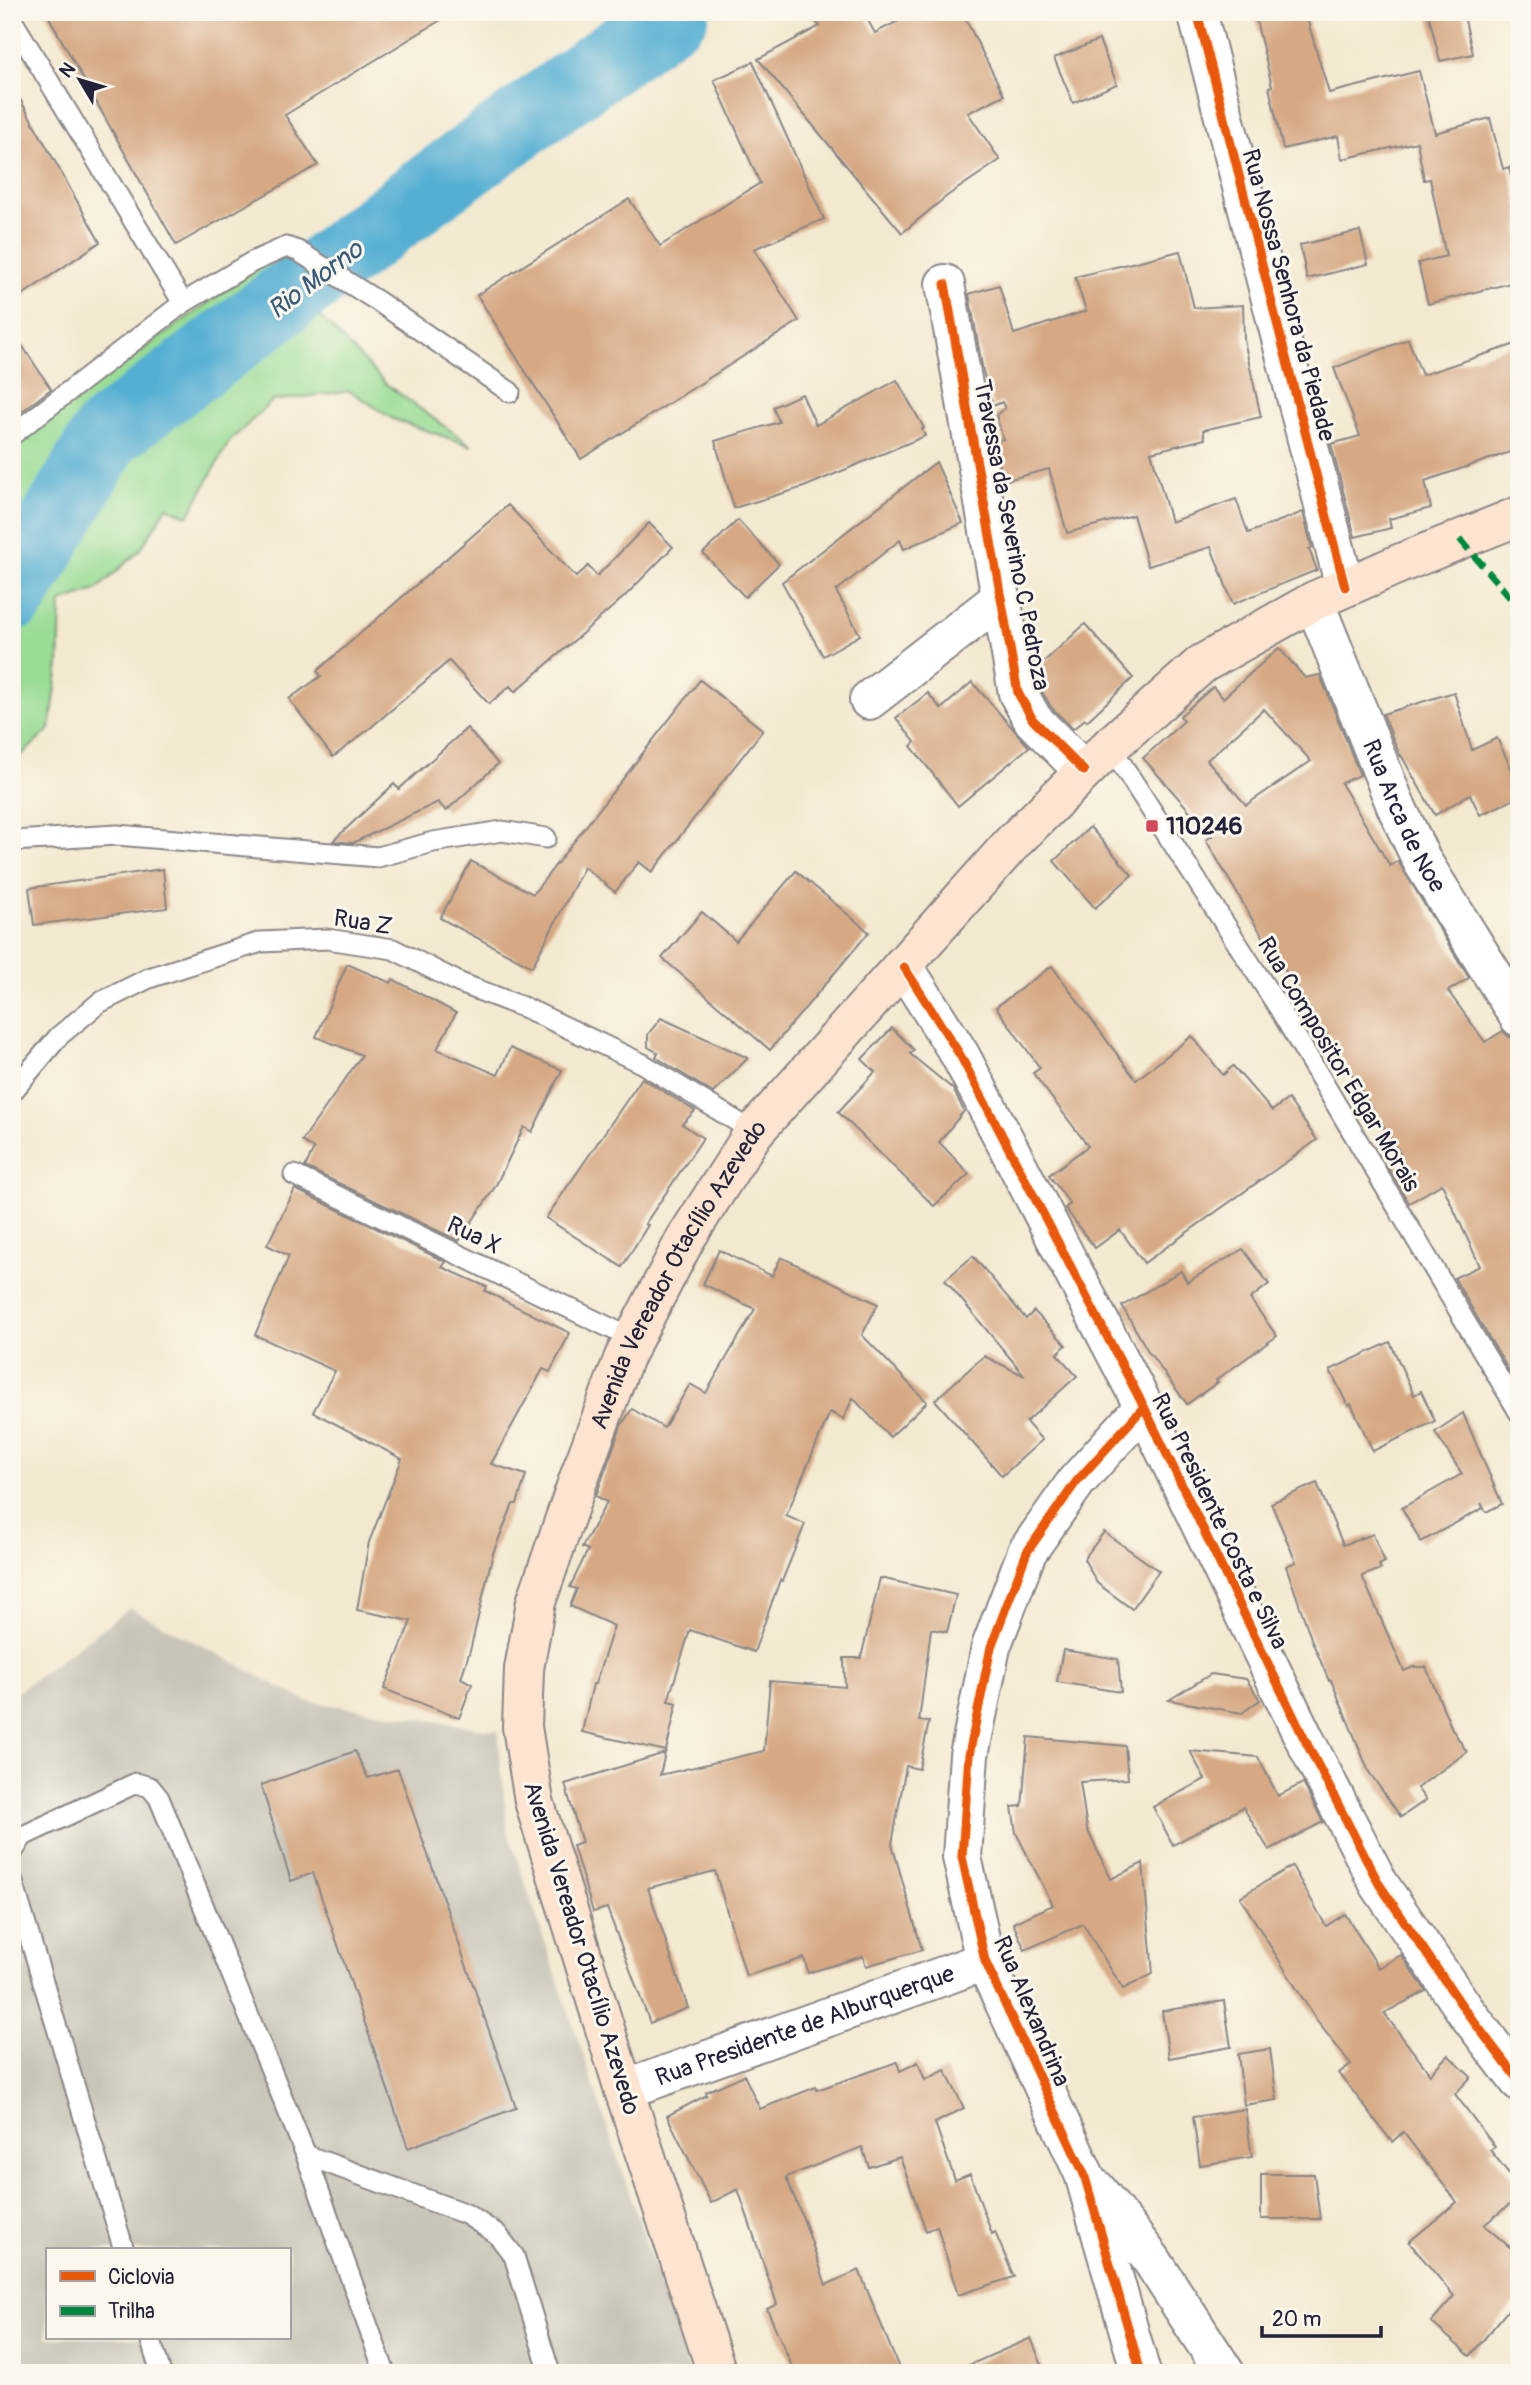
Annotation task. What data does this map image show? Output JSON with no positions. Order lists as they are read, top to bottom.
{
  "streets": {
    "main road": ["Avenida Vereador Otacílio Azevedo"],
    "street": [
      "Rua Nossa Senhora da Piedade",
      "Travessa da Severino C Pedroza",
      "Rua Arca de Noe",
      "Rua Presidente Costa e Silva",
      "Rua Alexandrina",
      "Rua Presidente de Alburquerque"
    ],
    "lane": ["Rua Z", "Rua Compositor Edgar Morais", "Rua X"]
  },
  "crossings": [
    ["Rua Nossa Senhora da Piedade", "Rua Arca de Noe"],
    ["Rua Nossa Senhora da Piedade", "Avenida Vereador Otacílio Azevedo"],
    ["Travessa da Severino C Pedroza", "Rua Compositor Edgar Morais"],
    ["Travessa da Severino C Pedroza", "Avenida Vereador Otacílio Azevedo"],
    ["Rua Arca de Noe", "Avenida Vereador Otacílio Azevedo"],
    ["Rua Z", "Avenida Vereador Otacílio Azevedo"],
    ["Rua Compositor Edgar Morais", "Avenida Vereador Otacílio Azevedo"],
    ["Rua X", "Avenida Vereador Otacílio Azevedo"],
    ["Avenida Vereador Otacílio Azevedo", "Rua Presidente Costa e Silva"],
    ["Avenida Vereador Otacílio Azevedo", "Rua Presidente de Alburquerque"],
    ["Rua Presidente Costa e Silva", "Rua Alexandrina"],
    ["Rua Alexandrina", "Rua Presidente de Alburquerque"]
  ],
  "water": ["Rio Morno"],
  "places": {
    "transit": ["110246"]
  },
  "legend": ["Ciclovia", "Trilha"],
  "scale_bar": "20 m",
  "north": "top left"
}
